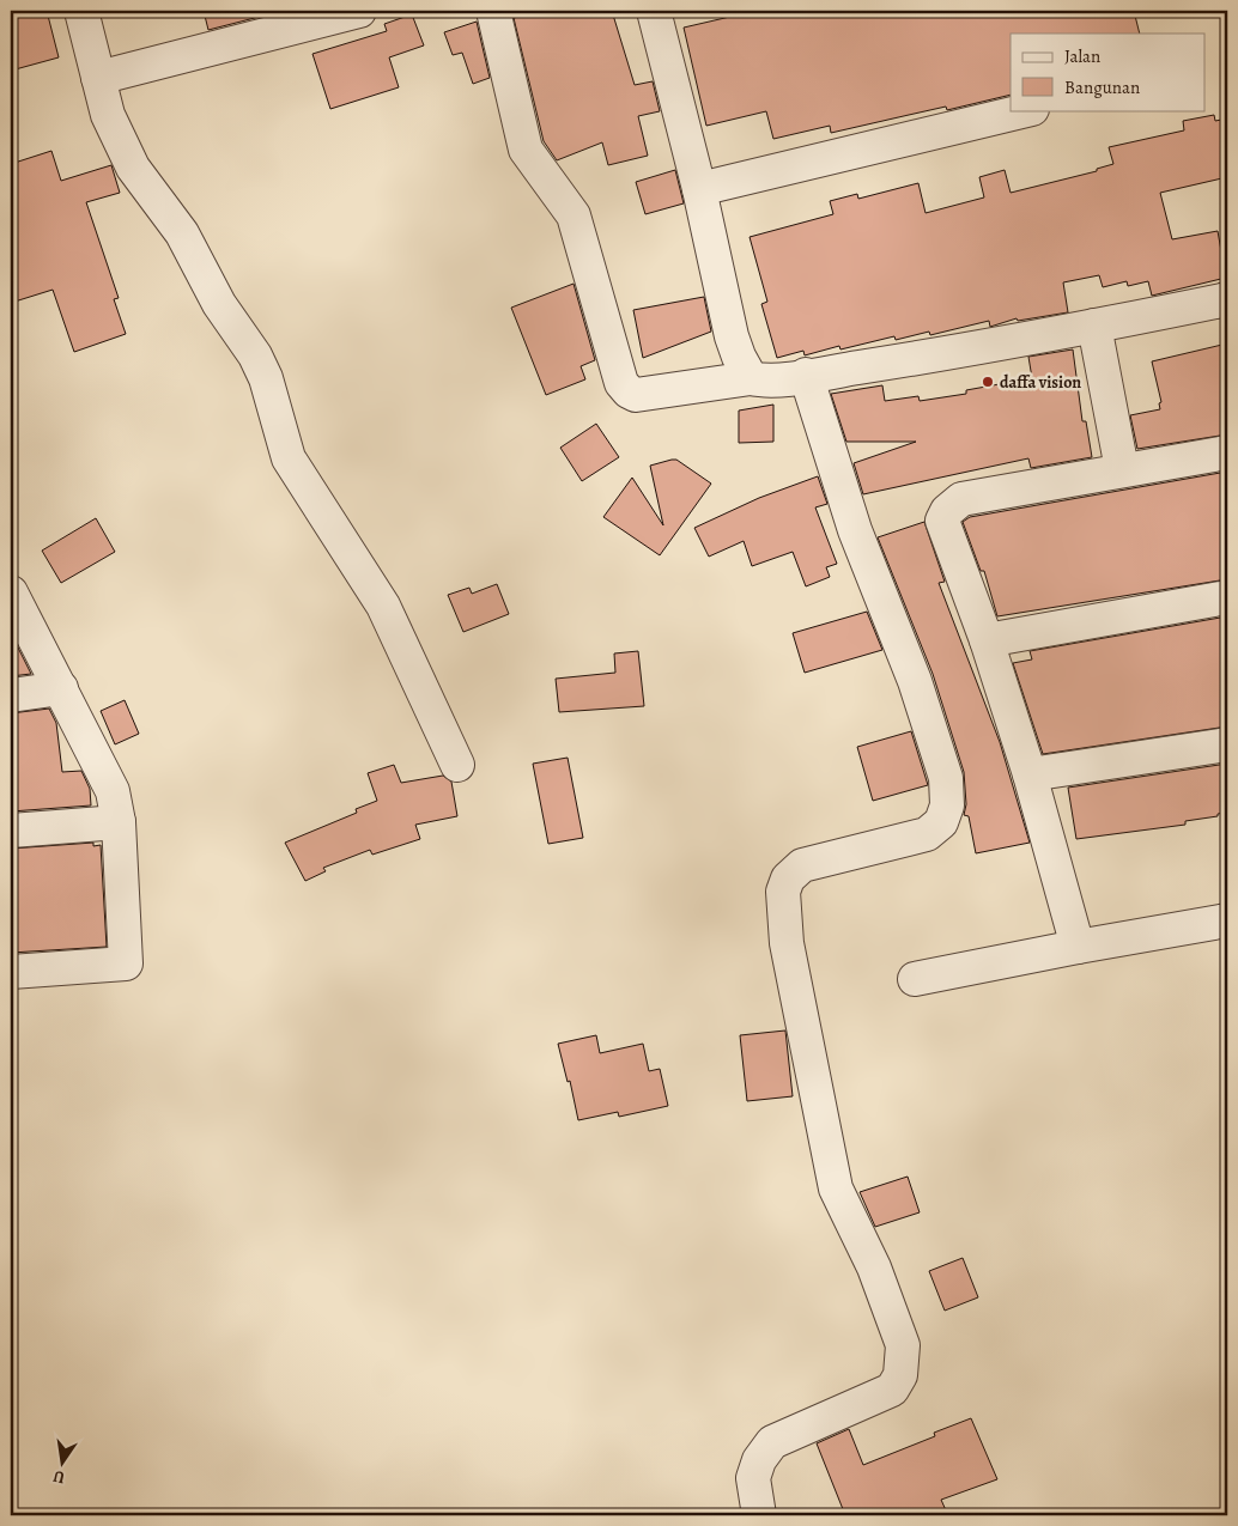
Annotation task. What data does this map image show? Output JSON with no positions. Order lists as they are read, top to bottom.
{
  "places": ["daffa vision"],
  "legend": ["Jalan", "Bangunan"],
  "north": "bottom"
}
